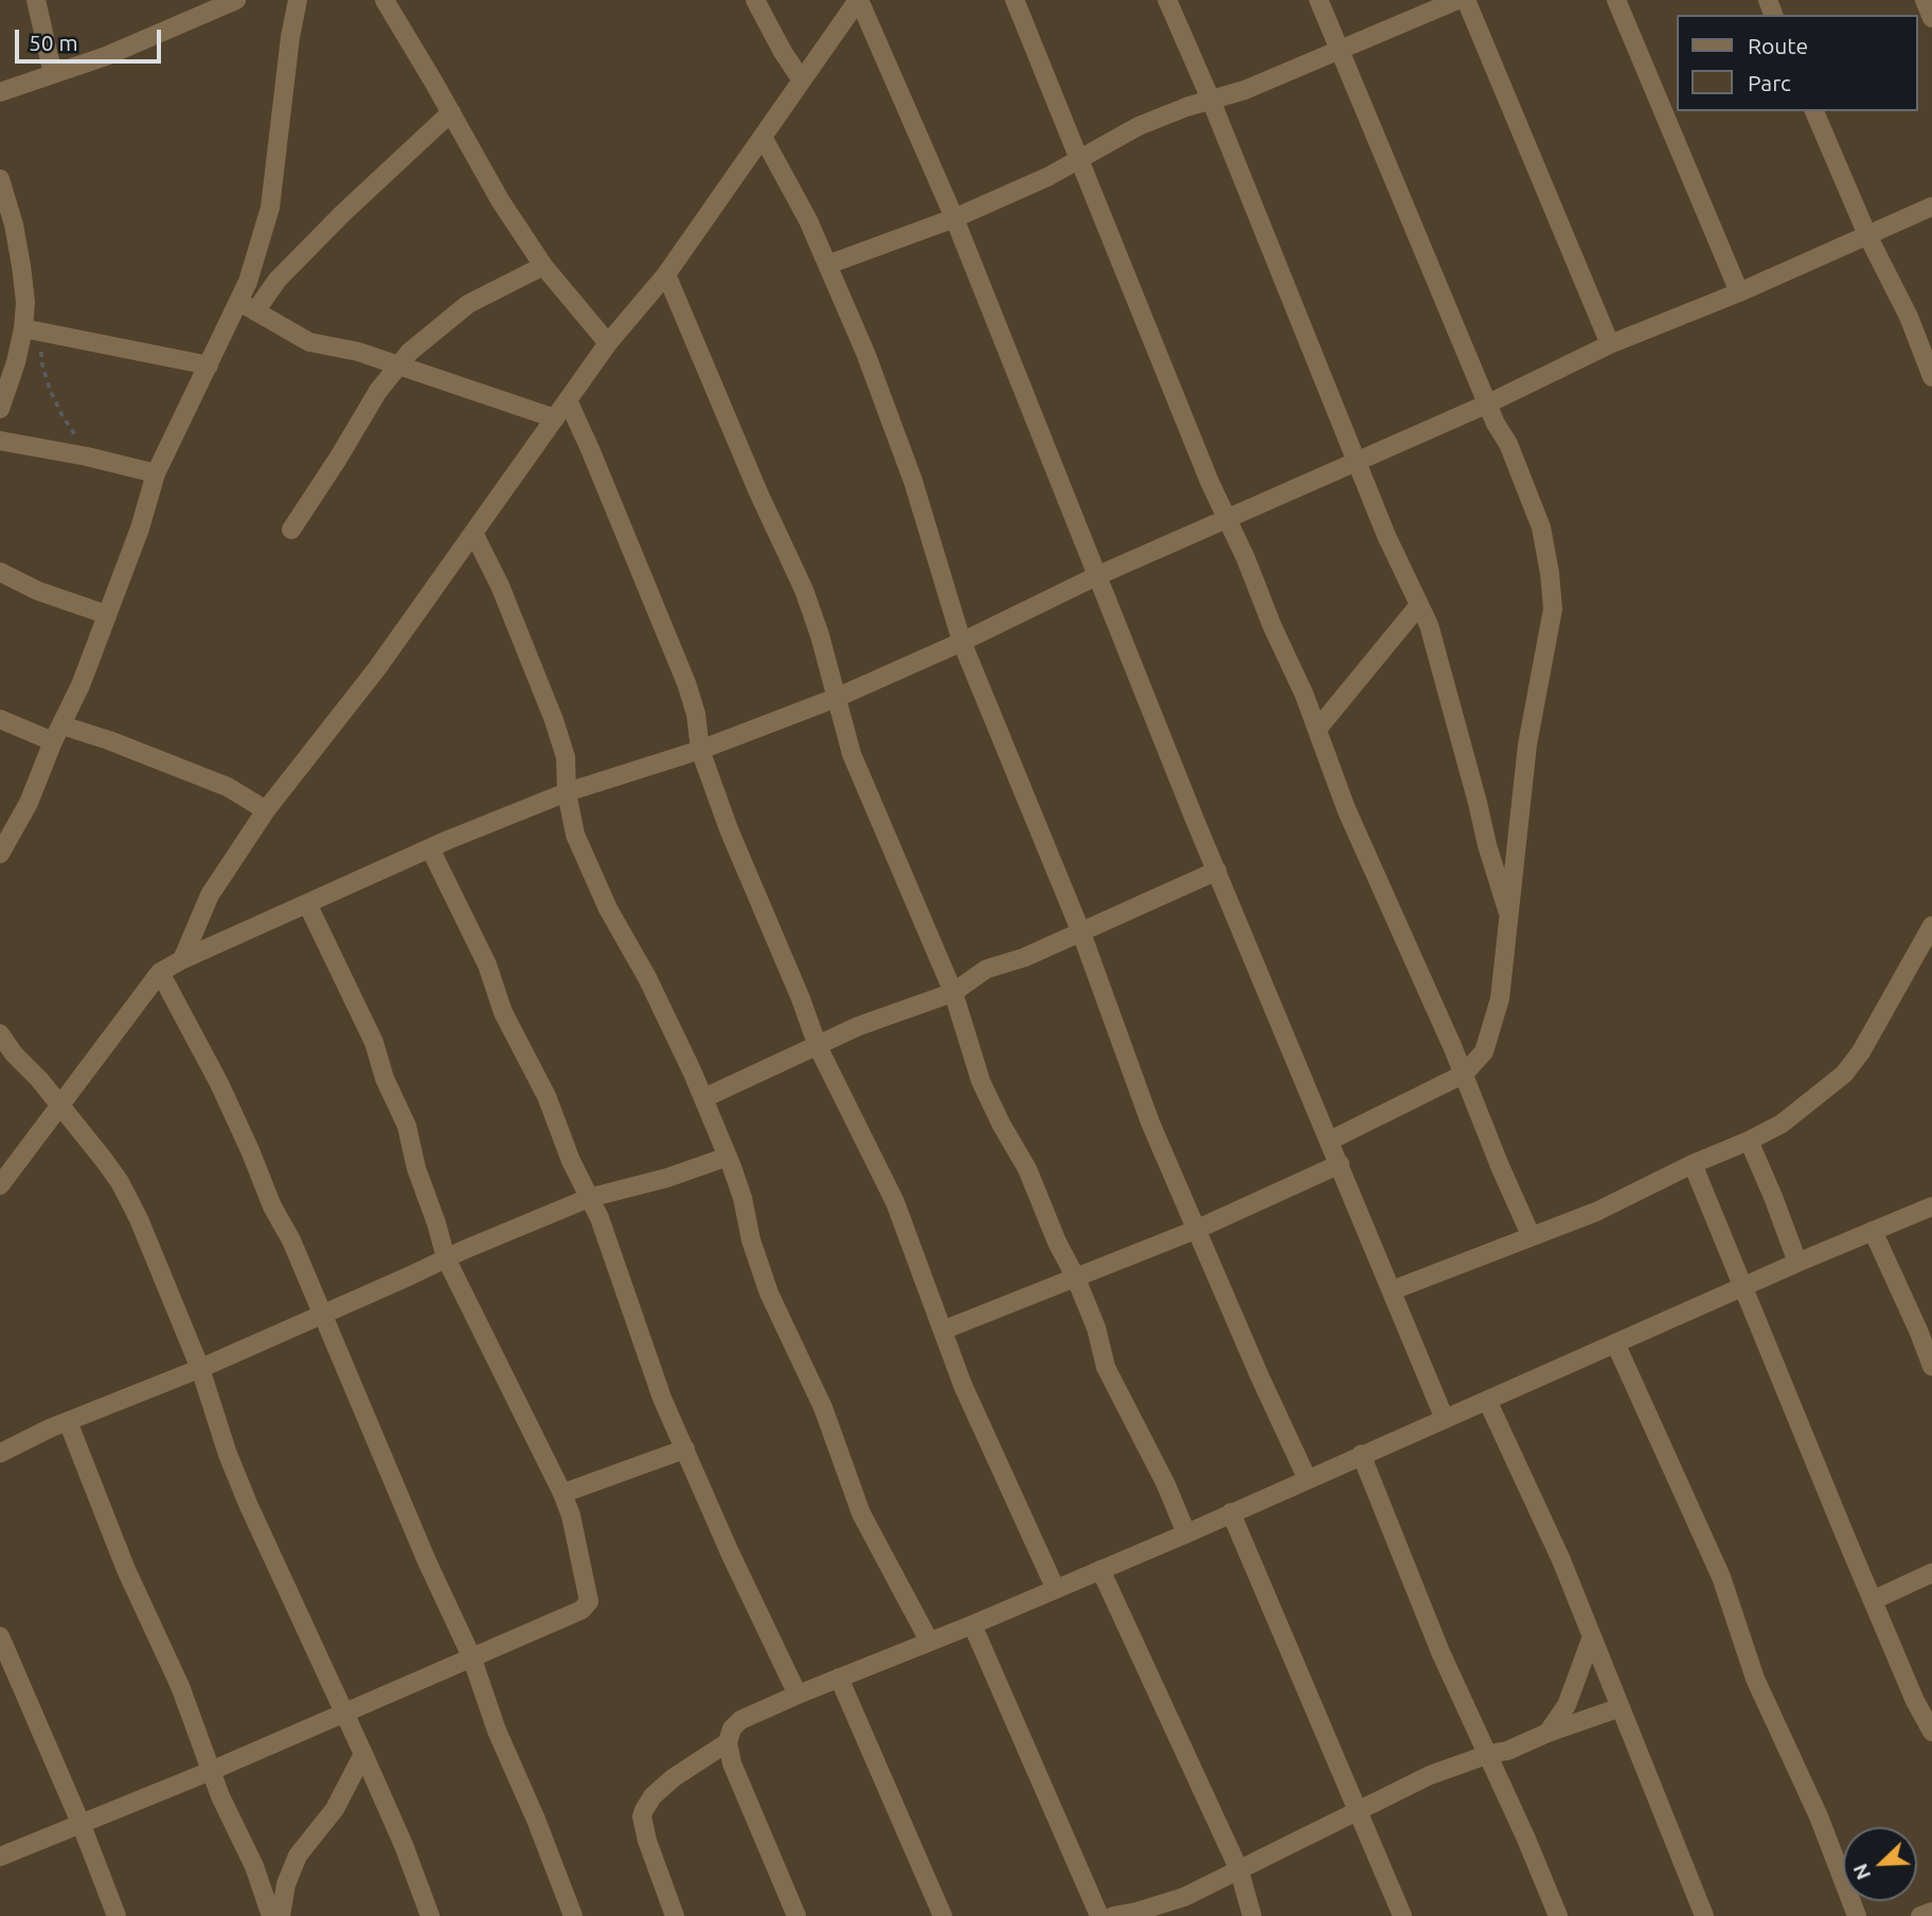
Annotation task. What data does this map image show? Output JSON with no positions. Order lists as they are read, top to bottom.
{
  "legend": ["Route", "Parc"],
  "scale_bar": "50 m",
  "north": "bottom left"
}
